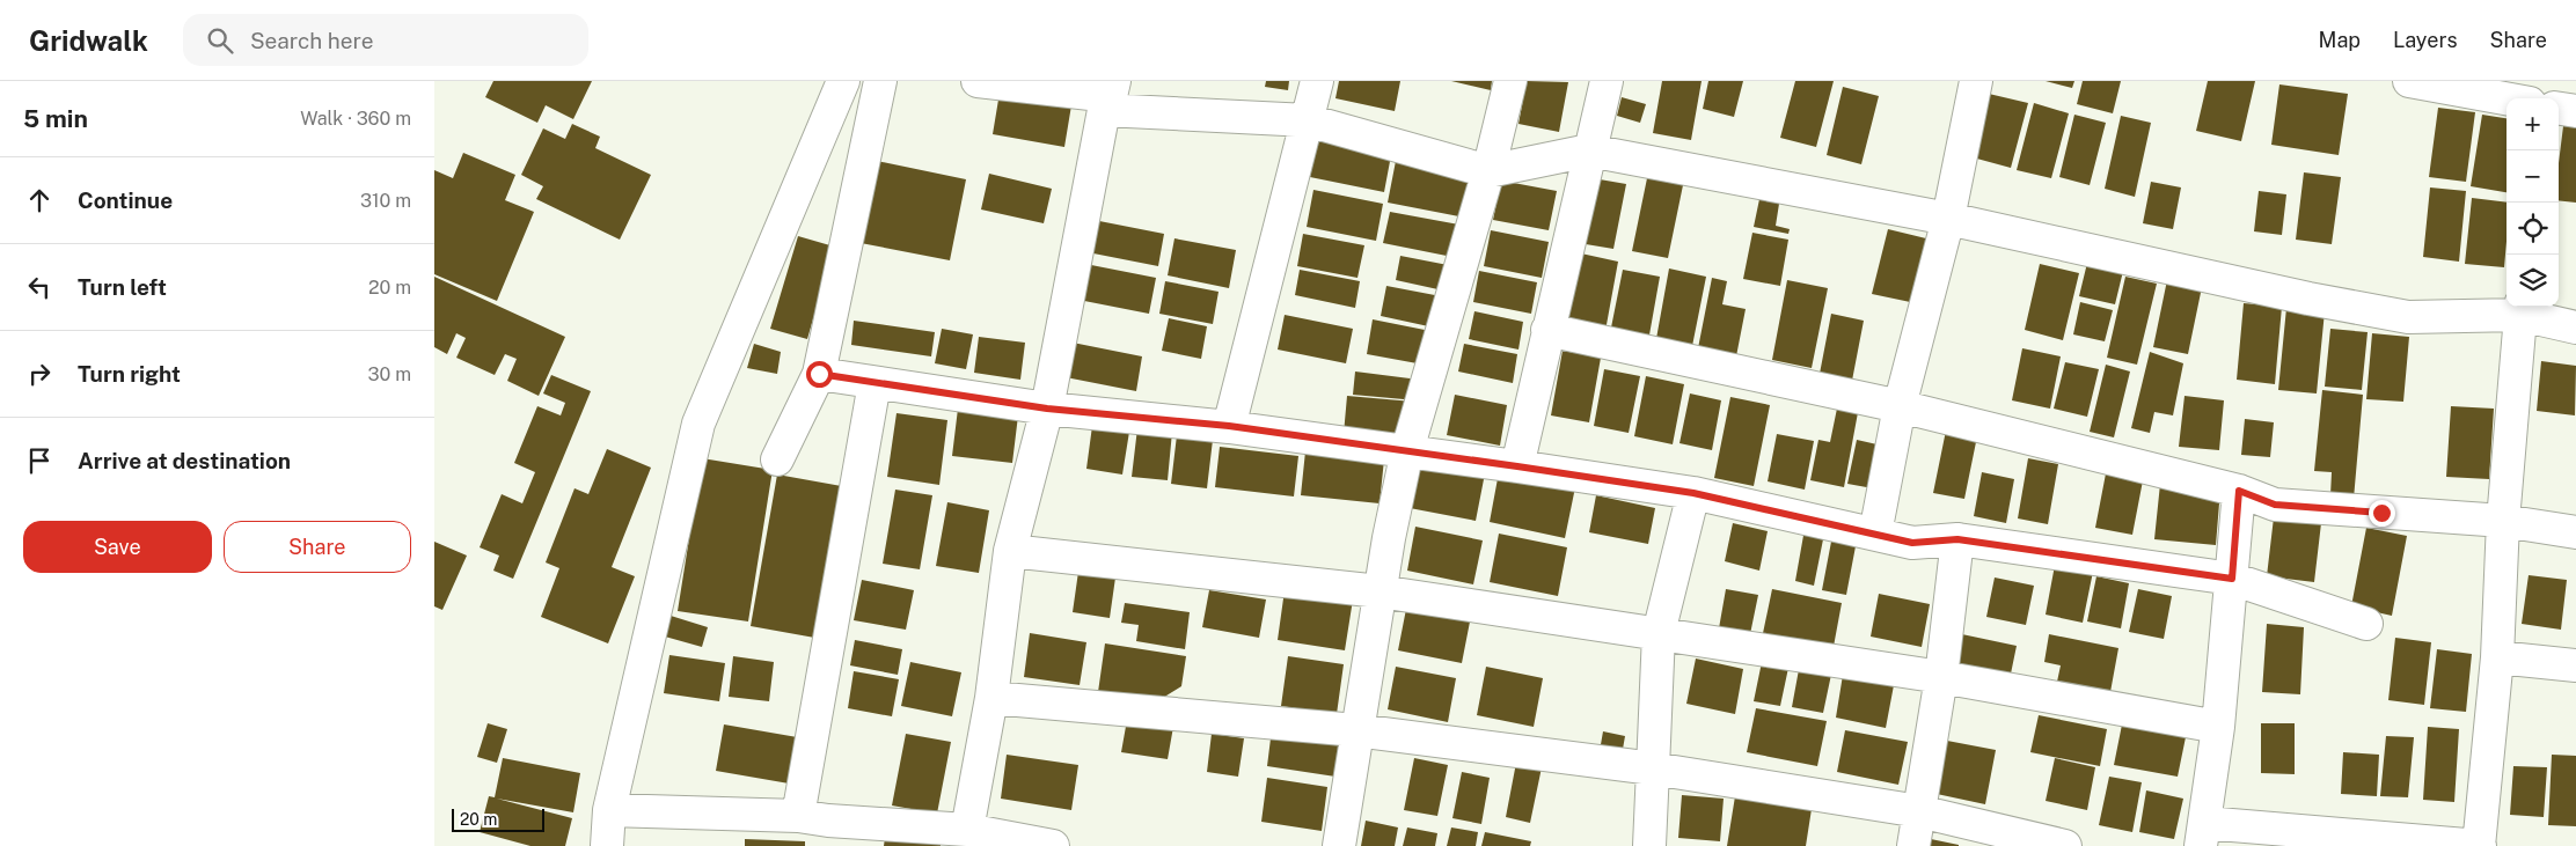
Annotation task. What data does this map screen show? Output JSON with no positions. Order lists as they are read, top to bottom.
{
  "scale_bar": "20 m",
  "page": {
    "header": "Gridwalk",
    "search": "Search here",
    "nav": ["Map", "Layers", "Share"],
    "heading": ["5 min", "Walk · 360 m"],
    "map_buttons": ["+", "−"],
    "list": [
      ["Continue", "310 m"],
      ["Turn left", "20 m"],
      ["Turn right", "30 m"],
      "Arrive at destination"
    ],
    "buttons": ["Save", "Share"],
    "scale": "20 m"
  }
}
